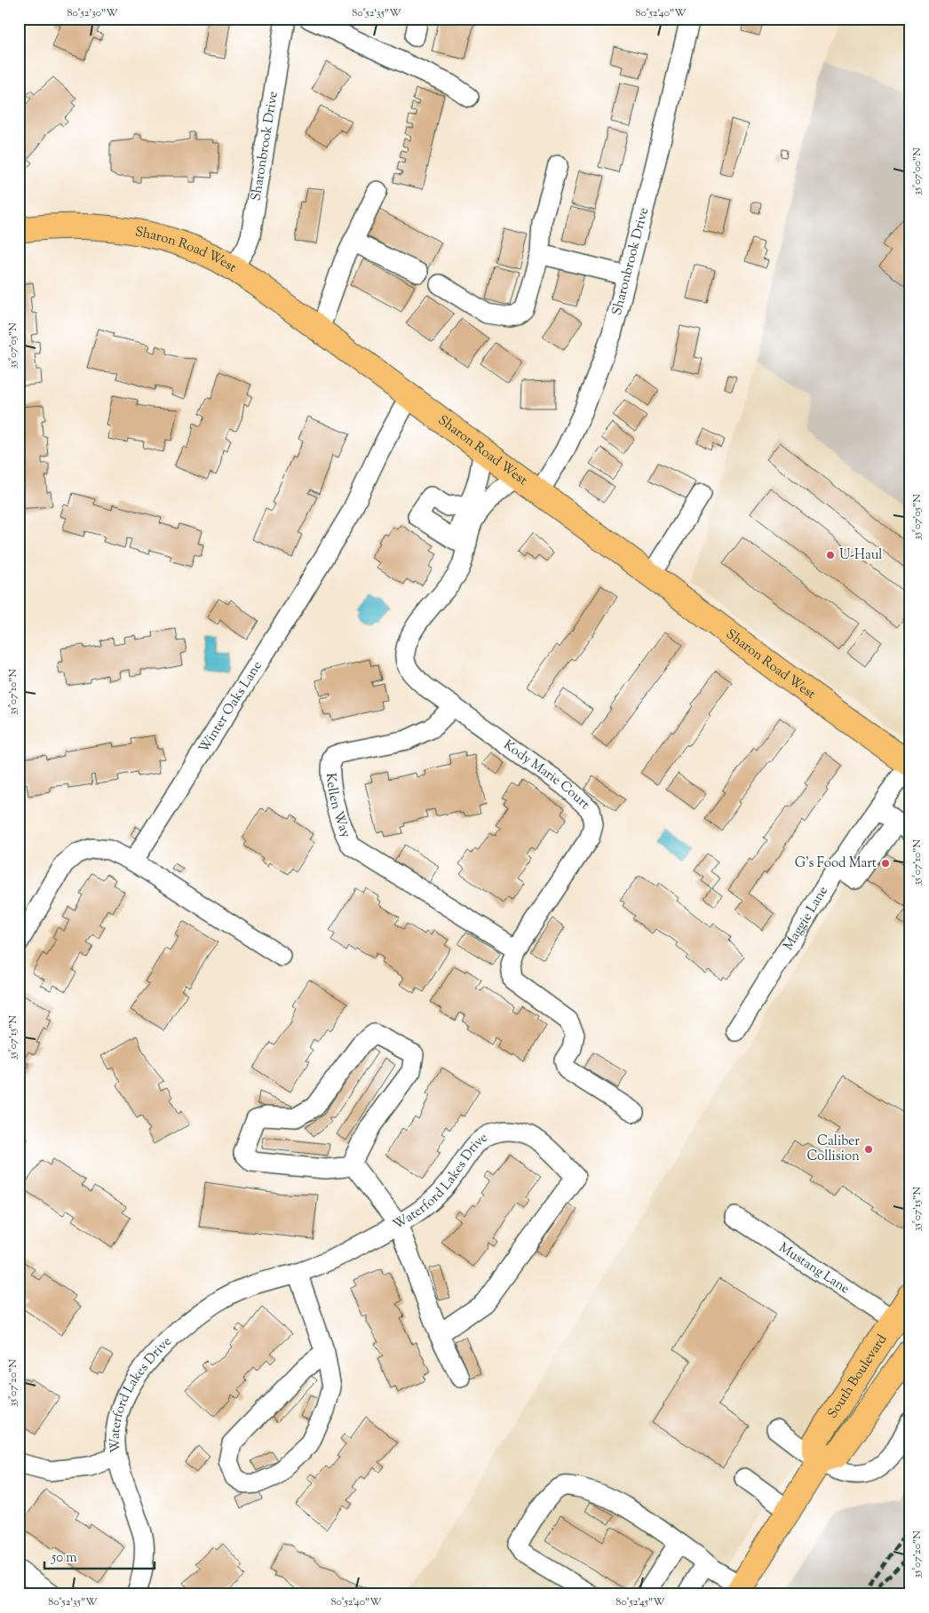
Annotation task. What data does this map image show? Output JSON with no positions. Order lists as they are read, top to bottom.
{
  "streets": {
    "main road": ["Sharon Road West", "South Boulevard"],
    "street": [
      "Sharonbrook Drive",
      "Winter Oaks Lane",
      "Kody Marie Court",
      "Kellen Way",
      "Maggie Lane",
      "Waterford Lakes Drive",
      "Mustang Lane"
    ]
  },
  "crossings": [
    ["Sharonbrook Drive", "Sharon Road West"],
    ["Sharon Road West", "Winter Oaks Lane"],
    ["Sharon Road West", "Kody Marie Court"],
    ["Sharon Road West", "Maggie Lane"],
    ["Kody Marie Court", "Kellen Way"],
    ["Mustang Lane", "South Boulevard"]
  ],
  "places": ["U-Haul", "G's Food Mart", "Caliber Collision"],
  "scale_bar": "50 m",
  "coordinates": [
    "80°52'30\"W",
    "80°52'35\"W",
    "80°52'40\"W",
    "35°07'00\"N",
    "35°07'05\"N",
    "35°07'10\"N",
    "35°07'15\"N",
    "35°07'20\"N",
    "80°52'45\"W"
  ]
}
